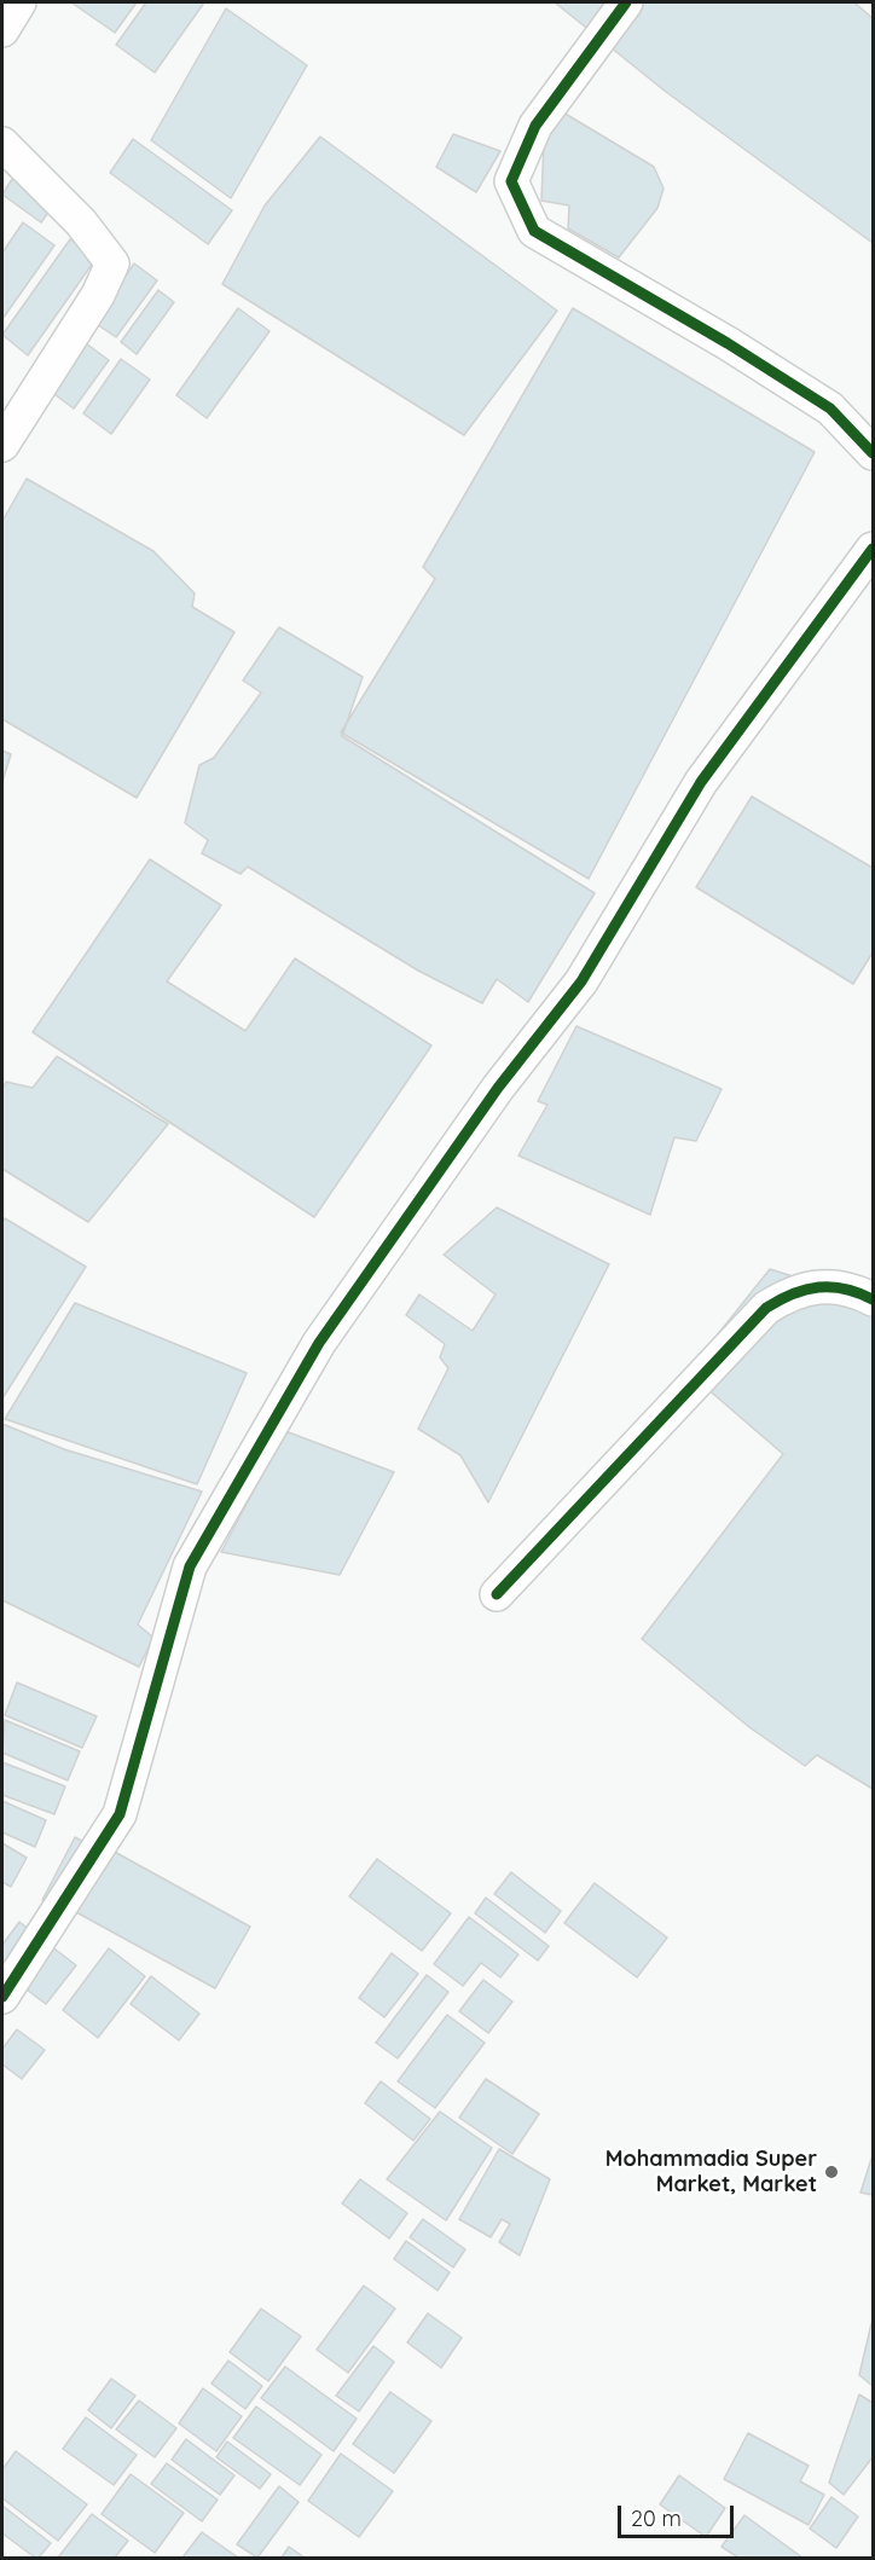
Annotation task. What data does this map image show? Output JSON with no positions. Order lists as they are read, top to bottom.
{
  "places": ["Mohammadia Super Market, Market"],
  "scale_bar": "20 m"
}
